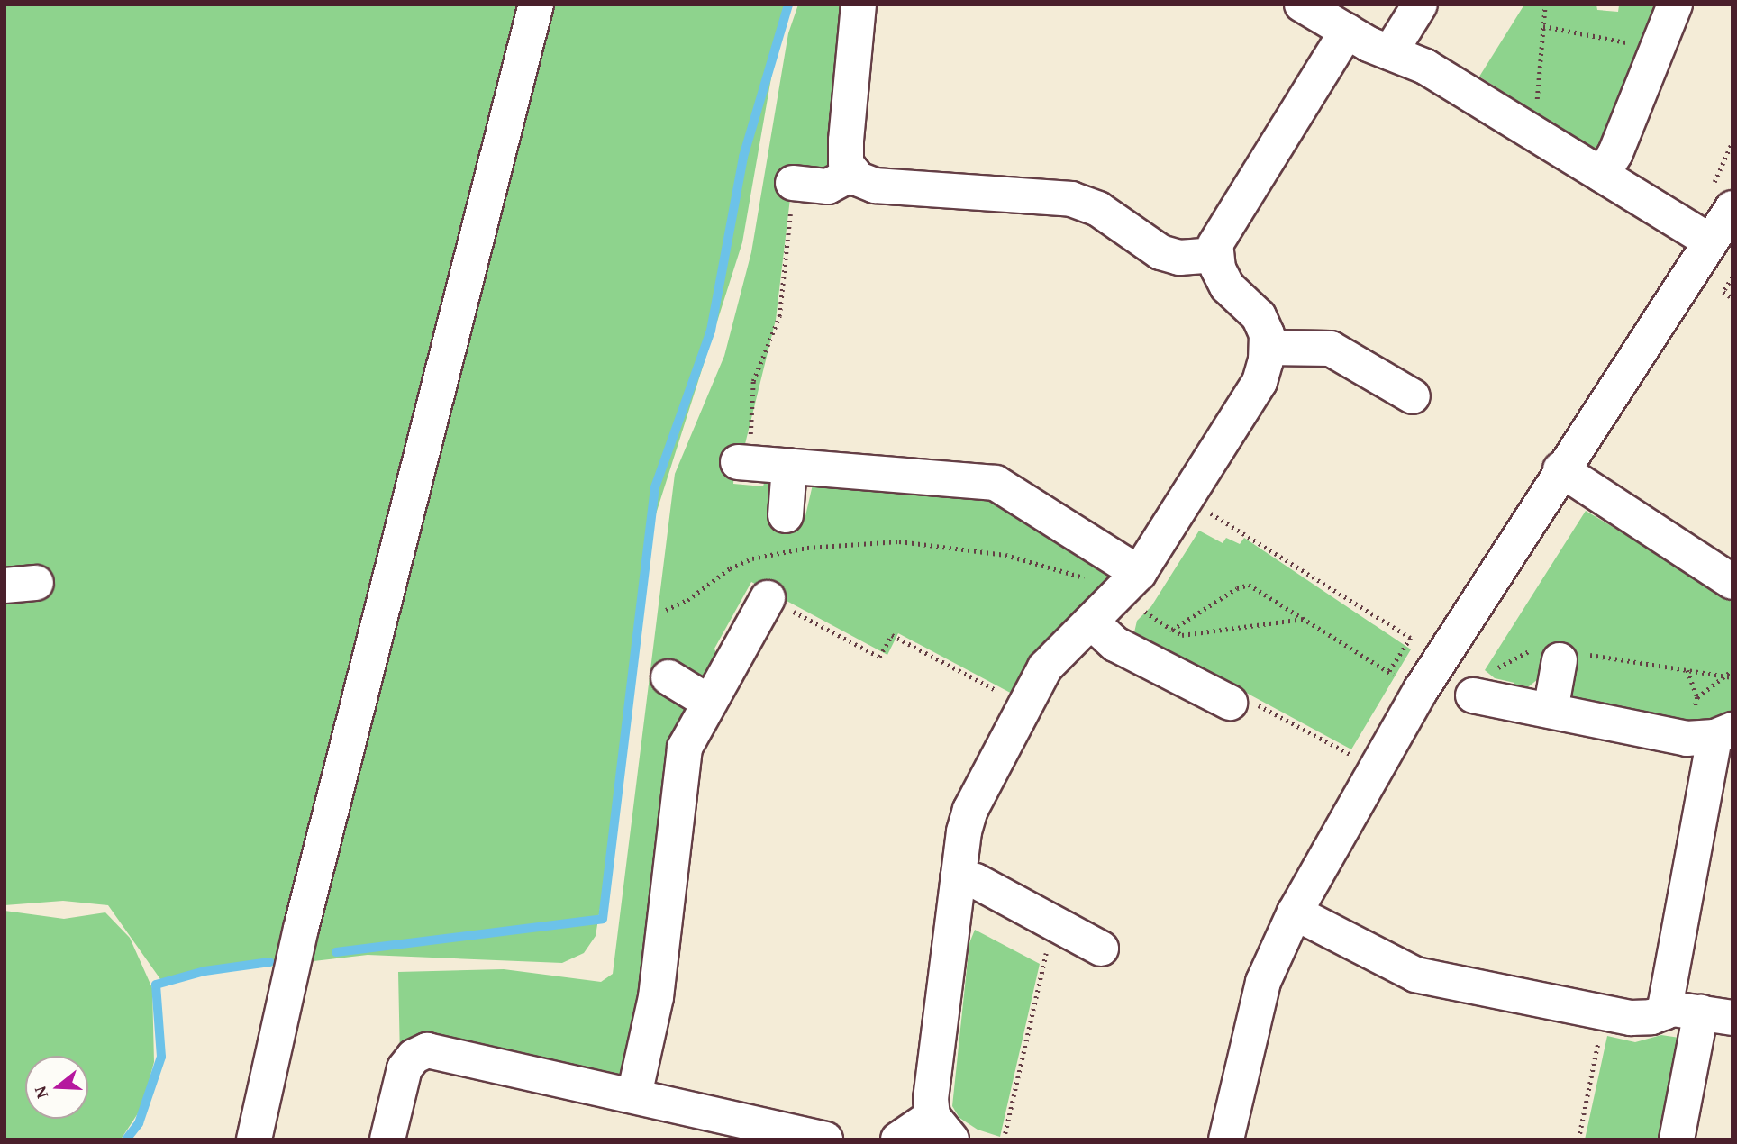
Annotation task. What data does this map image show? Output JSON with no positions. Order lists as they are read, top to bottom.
{
  "north": "left"
}
